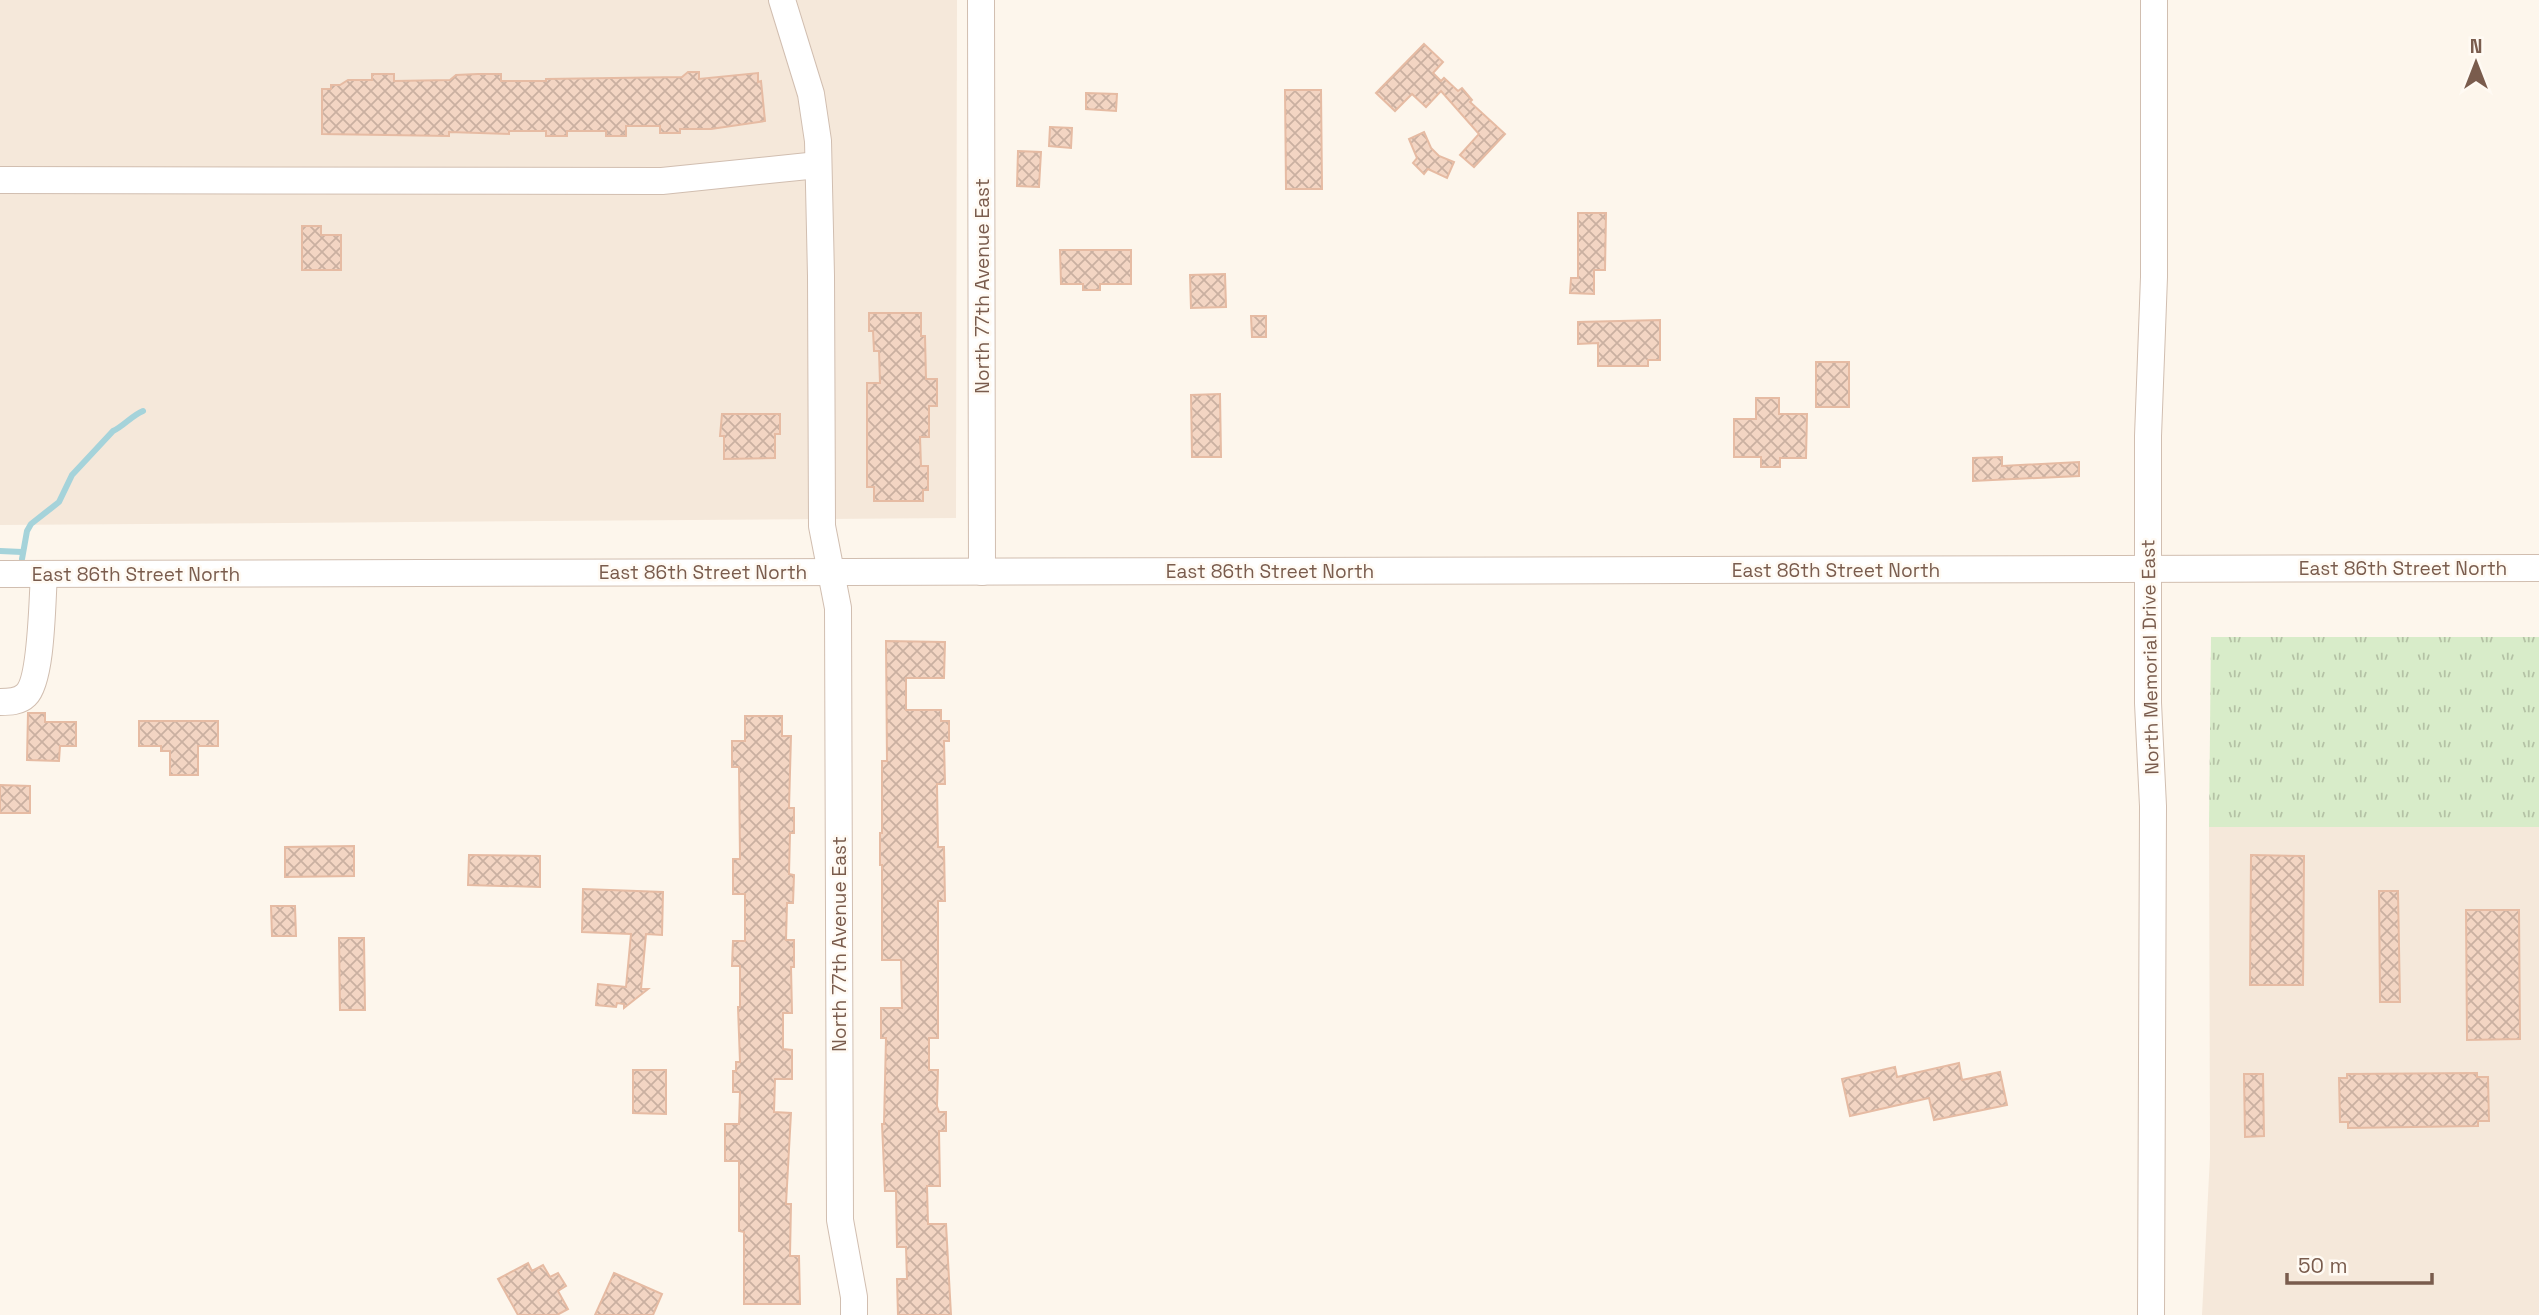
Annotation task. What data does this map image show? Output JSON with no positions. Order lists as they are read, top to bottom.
{
  "streets": {
    "street": ["North 77th Avenue East", "East 86th Street North", "North Memorial Drive East"]
  },
  "crossings": [
    ["North 77th Avenue East", "East 86th Street North"],
    ["East 86th Street North", "North Memorial Drive East"]
  ],
  "scale_bar": "50 m",
  "north": "top"
}
